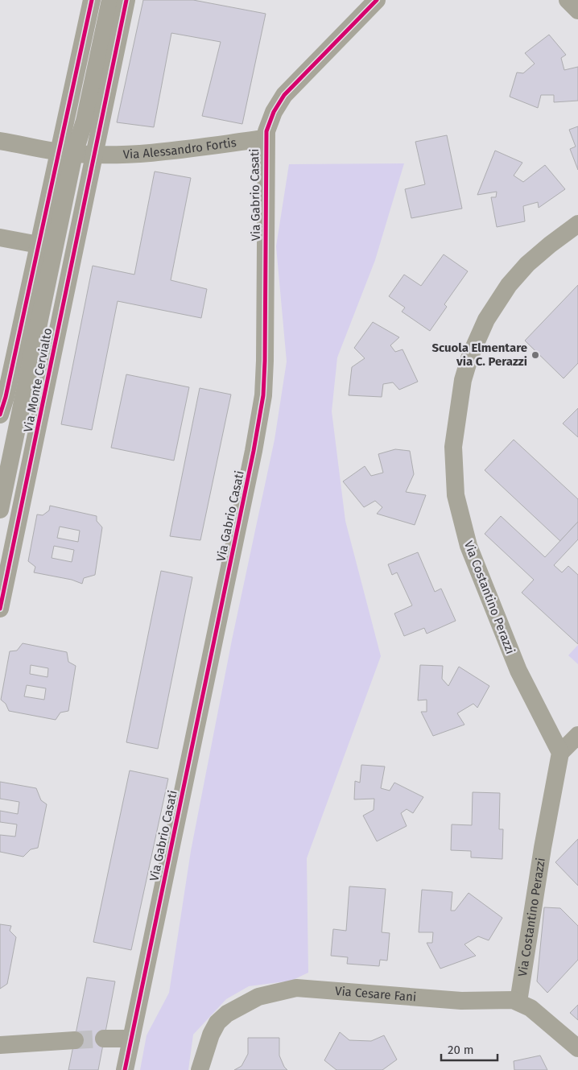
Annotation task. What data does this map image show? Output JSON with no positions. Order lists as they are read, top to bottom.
{
  "streets": {
    "street": [
      "Via Alessandro Fortis",
      "Via Gabrio Casati",
      "Via Monte Cervialto",
      "Via Costantino Perazzi",
      "Via Cesare Fani"
    ]
  },
  "crossings": [
    ["Via Alessandro Fortis", "Via Gabrio Casati"],
    ["Via Alessandro Fortis", "Via Monte Cervialto"],
    ["Via Costantino Perazzi", "Via Cesare Fani"]
  ],
  "places": ["Scuola Elmentare via C. Perazzi"],
  "scale_bar": "20 m"
}
